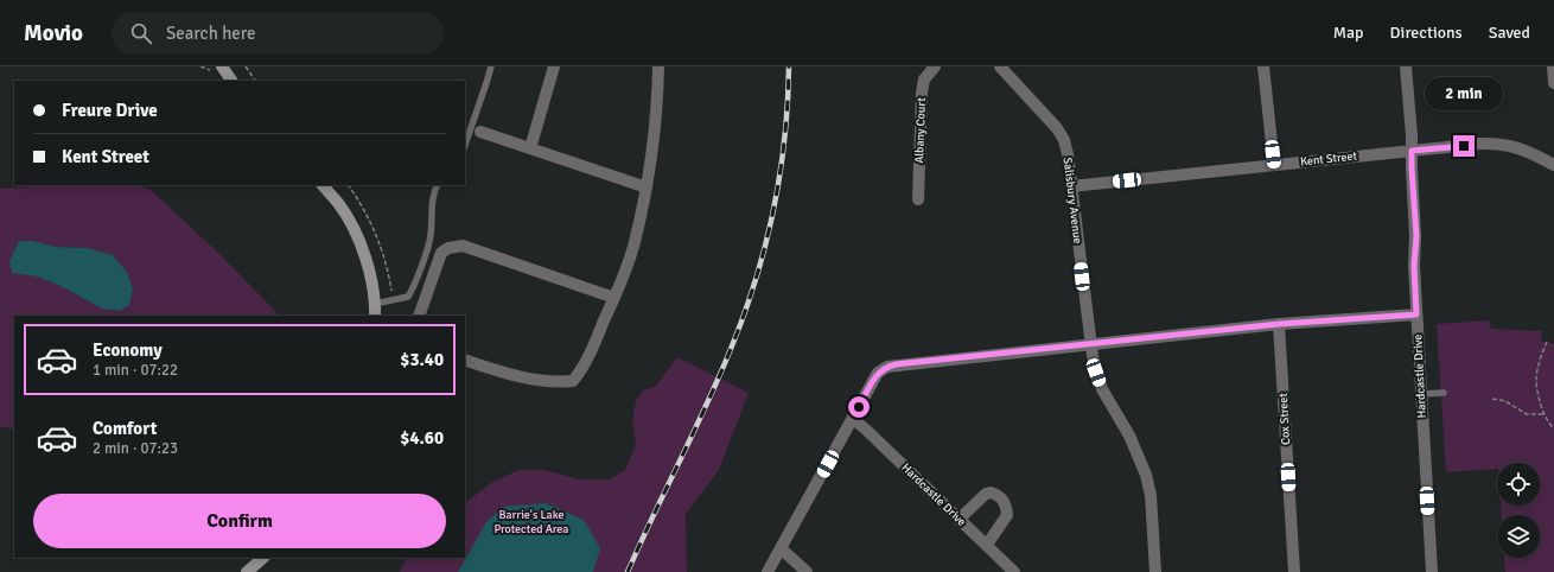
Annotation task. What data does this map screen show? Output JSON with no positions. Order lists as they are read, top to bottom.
{
  "streets": {
    "street": [
      "Albany Court",
      "Kent Street",
      "Salisbury Avenue",
      "Hardcastle Drive",
      "Cox Street"
    ]
  },
  "crossings": [
    ["Kent Street", "Salisbury Avenue"],
    ["Kent Street", "Hardcastle Drive"]
  ],
  "parks": ["Barrie's Lake Protected Area"],
  "page": {
    "header": "Movio",
    "search": "Search here",
    "nav": ["Map", "Directions", "Saved"],
    "bubble": "2 min",
    "banner": ["Freure Drive", "Kent Street"],
    "list": [
      {
        "name": "Economy",
        "note": "1 min · 07:22",
        "value": "$3.40"
      },
      {
        "name": "Comfort",
        "note": "2 min · 07:23",
        "value": "$4.60"
      }
    ],
    "buttons": "Confirm"
  }
}
